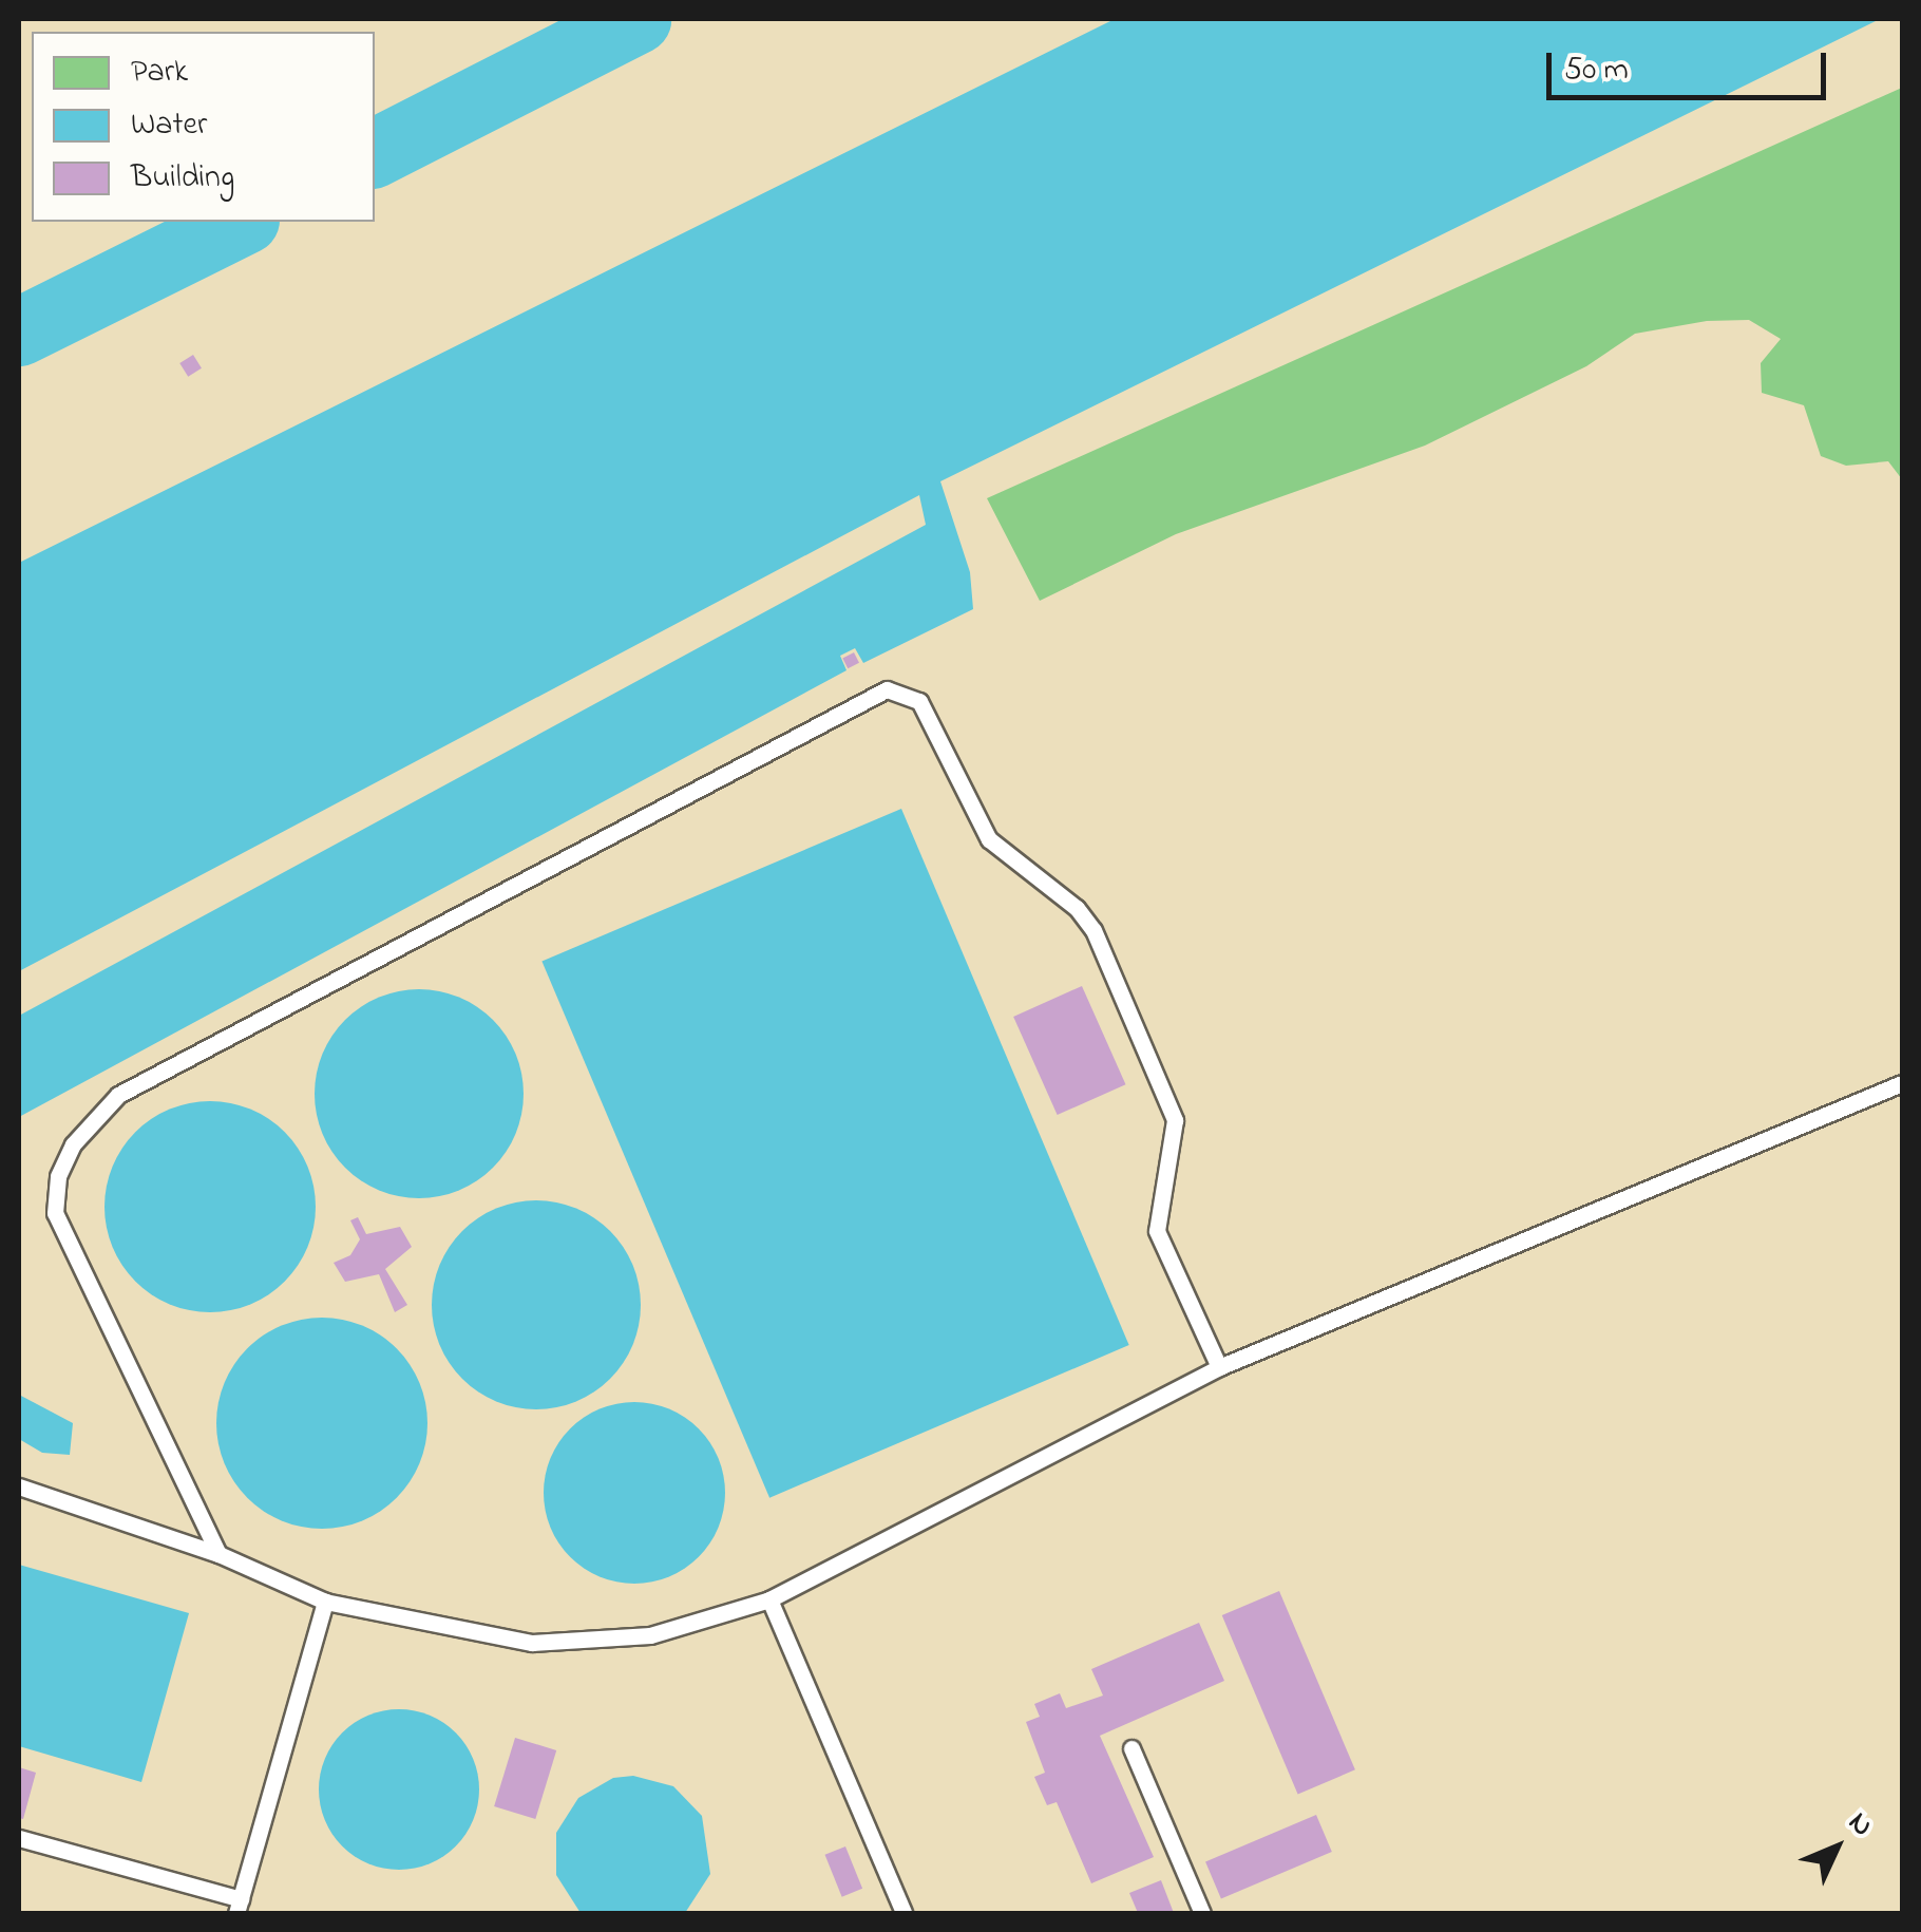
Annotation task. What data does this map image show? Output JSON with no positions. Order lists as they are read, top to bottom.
{
  "legend": ["Park", "Water", "Building"],
  "scale_bar": "50 m",
  "north": "top right"
}
